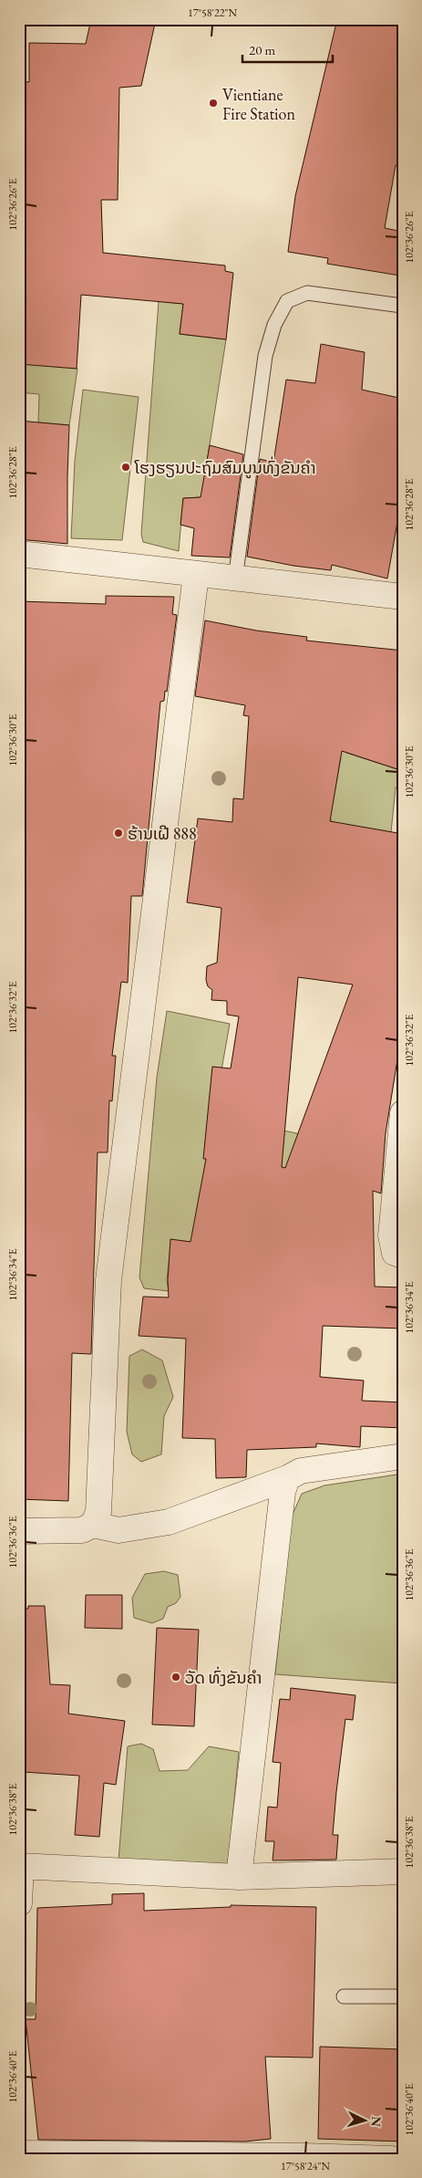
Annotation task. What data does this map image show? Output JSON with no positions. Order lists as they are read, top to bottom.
{
  "places": [
    "Vientiane Fire Station",
    "ໂຮງຮຽນປະຖົມສົມບູນທົ່ງຂັນຄຳ",
    "ຮ້ານເຝີ 888",
    "ວັດ ທົ່ງຂັນຄຳ"
  ],
  "scale_bar": "20 m",
  "north": "right",
  "coordinates": [
    "17°58'22\"N",
    "102°36'26\"E",
    "102°36'28\"E",
    "102°36'30\"E",
    "102°36'32\"E",
    "102°36'34\"E",
    "102°36'36\"E",
    "102°36'38\"E",
    "102°36'40\"E",
    "17°58'24\"N"
  ]
}
